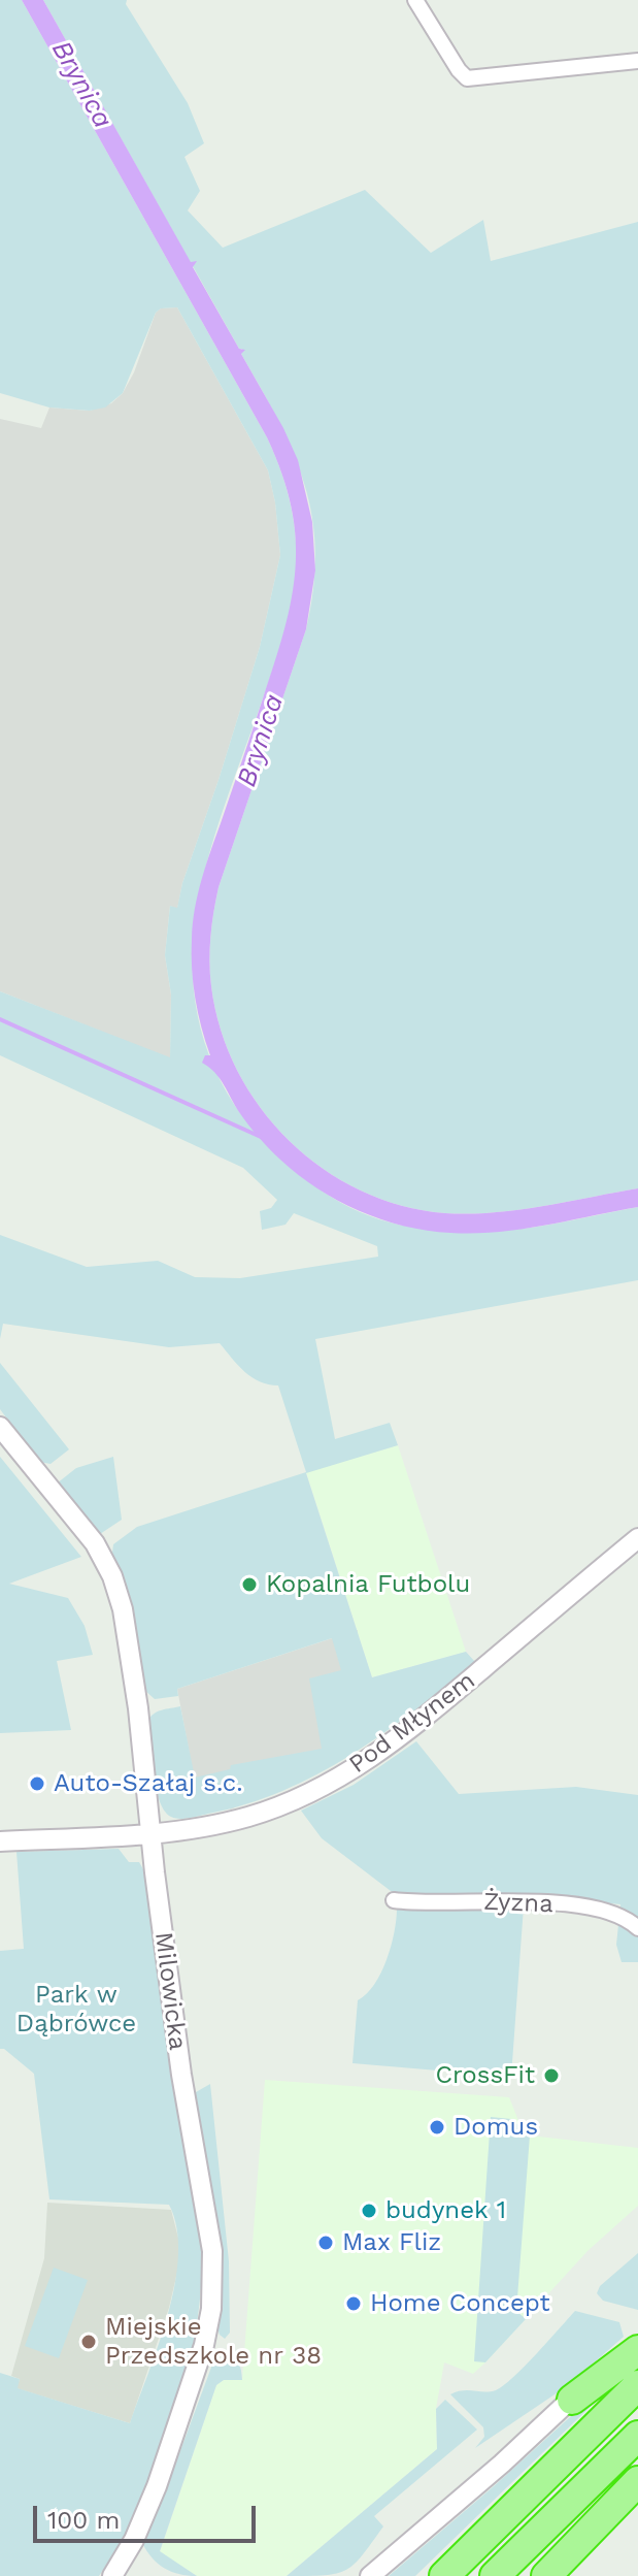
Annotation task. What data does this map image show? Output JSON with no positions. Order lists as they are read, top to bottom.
{
  "streets": {
    "street": ["Pod Młynem", "Żyzna", "Milowicka"]
  },
  "crossings": [
    ["Pod Młynem", "Milowicka"]
  ],
  "water": ["Brynica"],
  "parks": ["Park w Dąbrówce"],
  "places": [
    "Kopalnia Futbolu",
    "Auto-Szałaj s.c.",
    "CrossFit",
    "Domus",
    "budynek 1",
    "Max Fliz",
    "Home Concept",
    "Miejskie Przedszkole nr 38"
  ],
  "scale_bar": "100 m"
}
